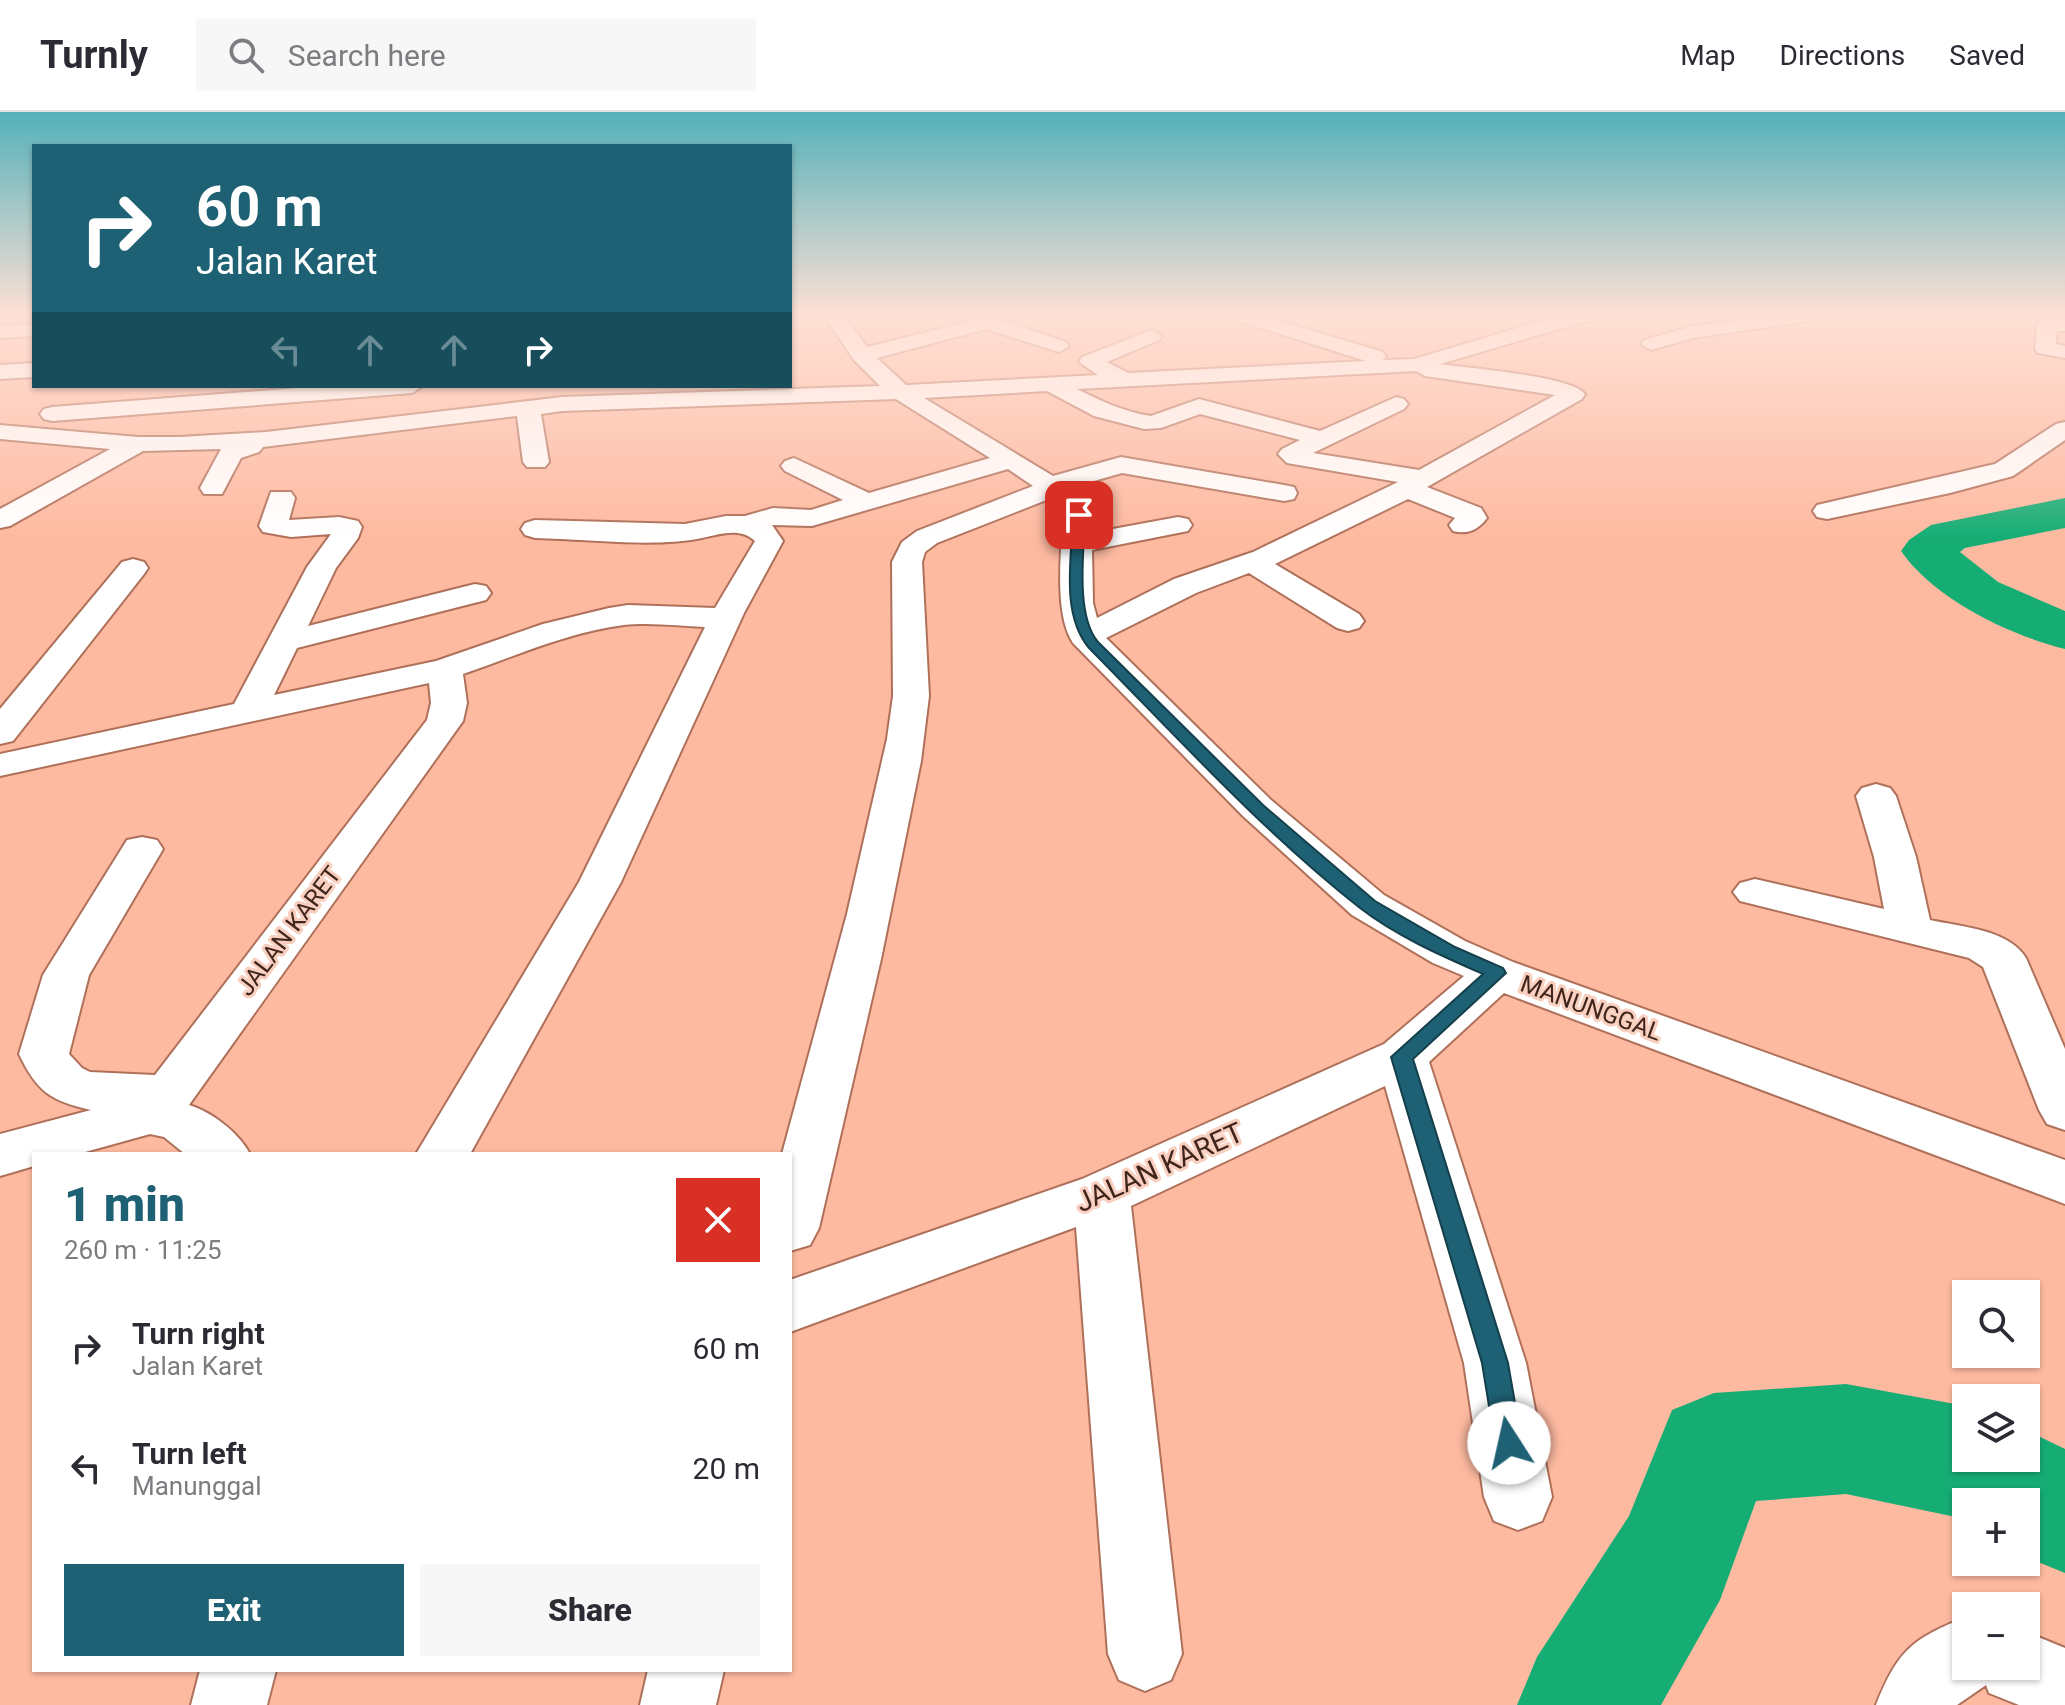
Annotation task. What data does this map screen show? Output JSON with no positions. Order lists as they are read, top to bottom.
{
  "streets": {
    "street": ["JALAN KARET", "MANUNGGAL"]
  },
  "crossings": [
    ["JALAN KARET", "MANUNGGAL"]
  ],
  "page": {
    "header": "Turnly",
    "search": "Search here",
    "nav": ["Map", "Directions", "Saved"],
    "turn": ["60 m", "Jalan Karet"],
    "heading": ["1 min", "260 m · 11:25"],
    "map_buttons": ["+", "−"],
    "list": [
      {
        "name": "Turn right",
        "note": "Jalan Karet",
        "value": "60 m"
      },
      {
        "name": "Turn left",
        "note": "Manunggal",
        "value": "20 m"
      }
    ],
    "buttons": ["Exit", "Share"]
  }
}
